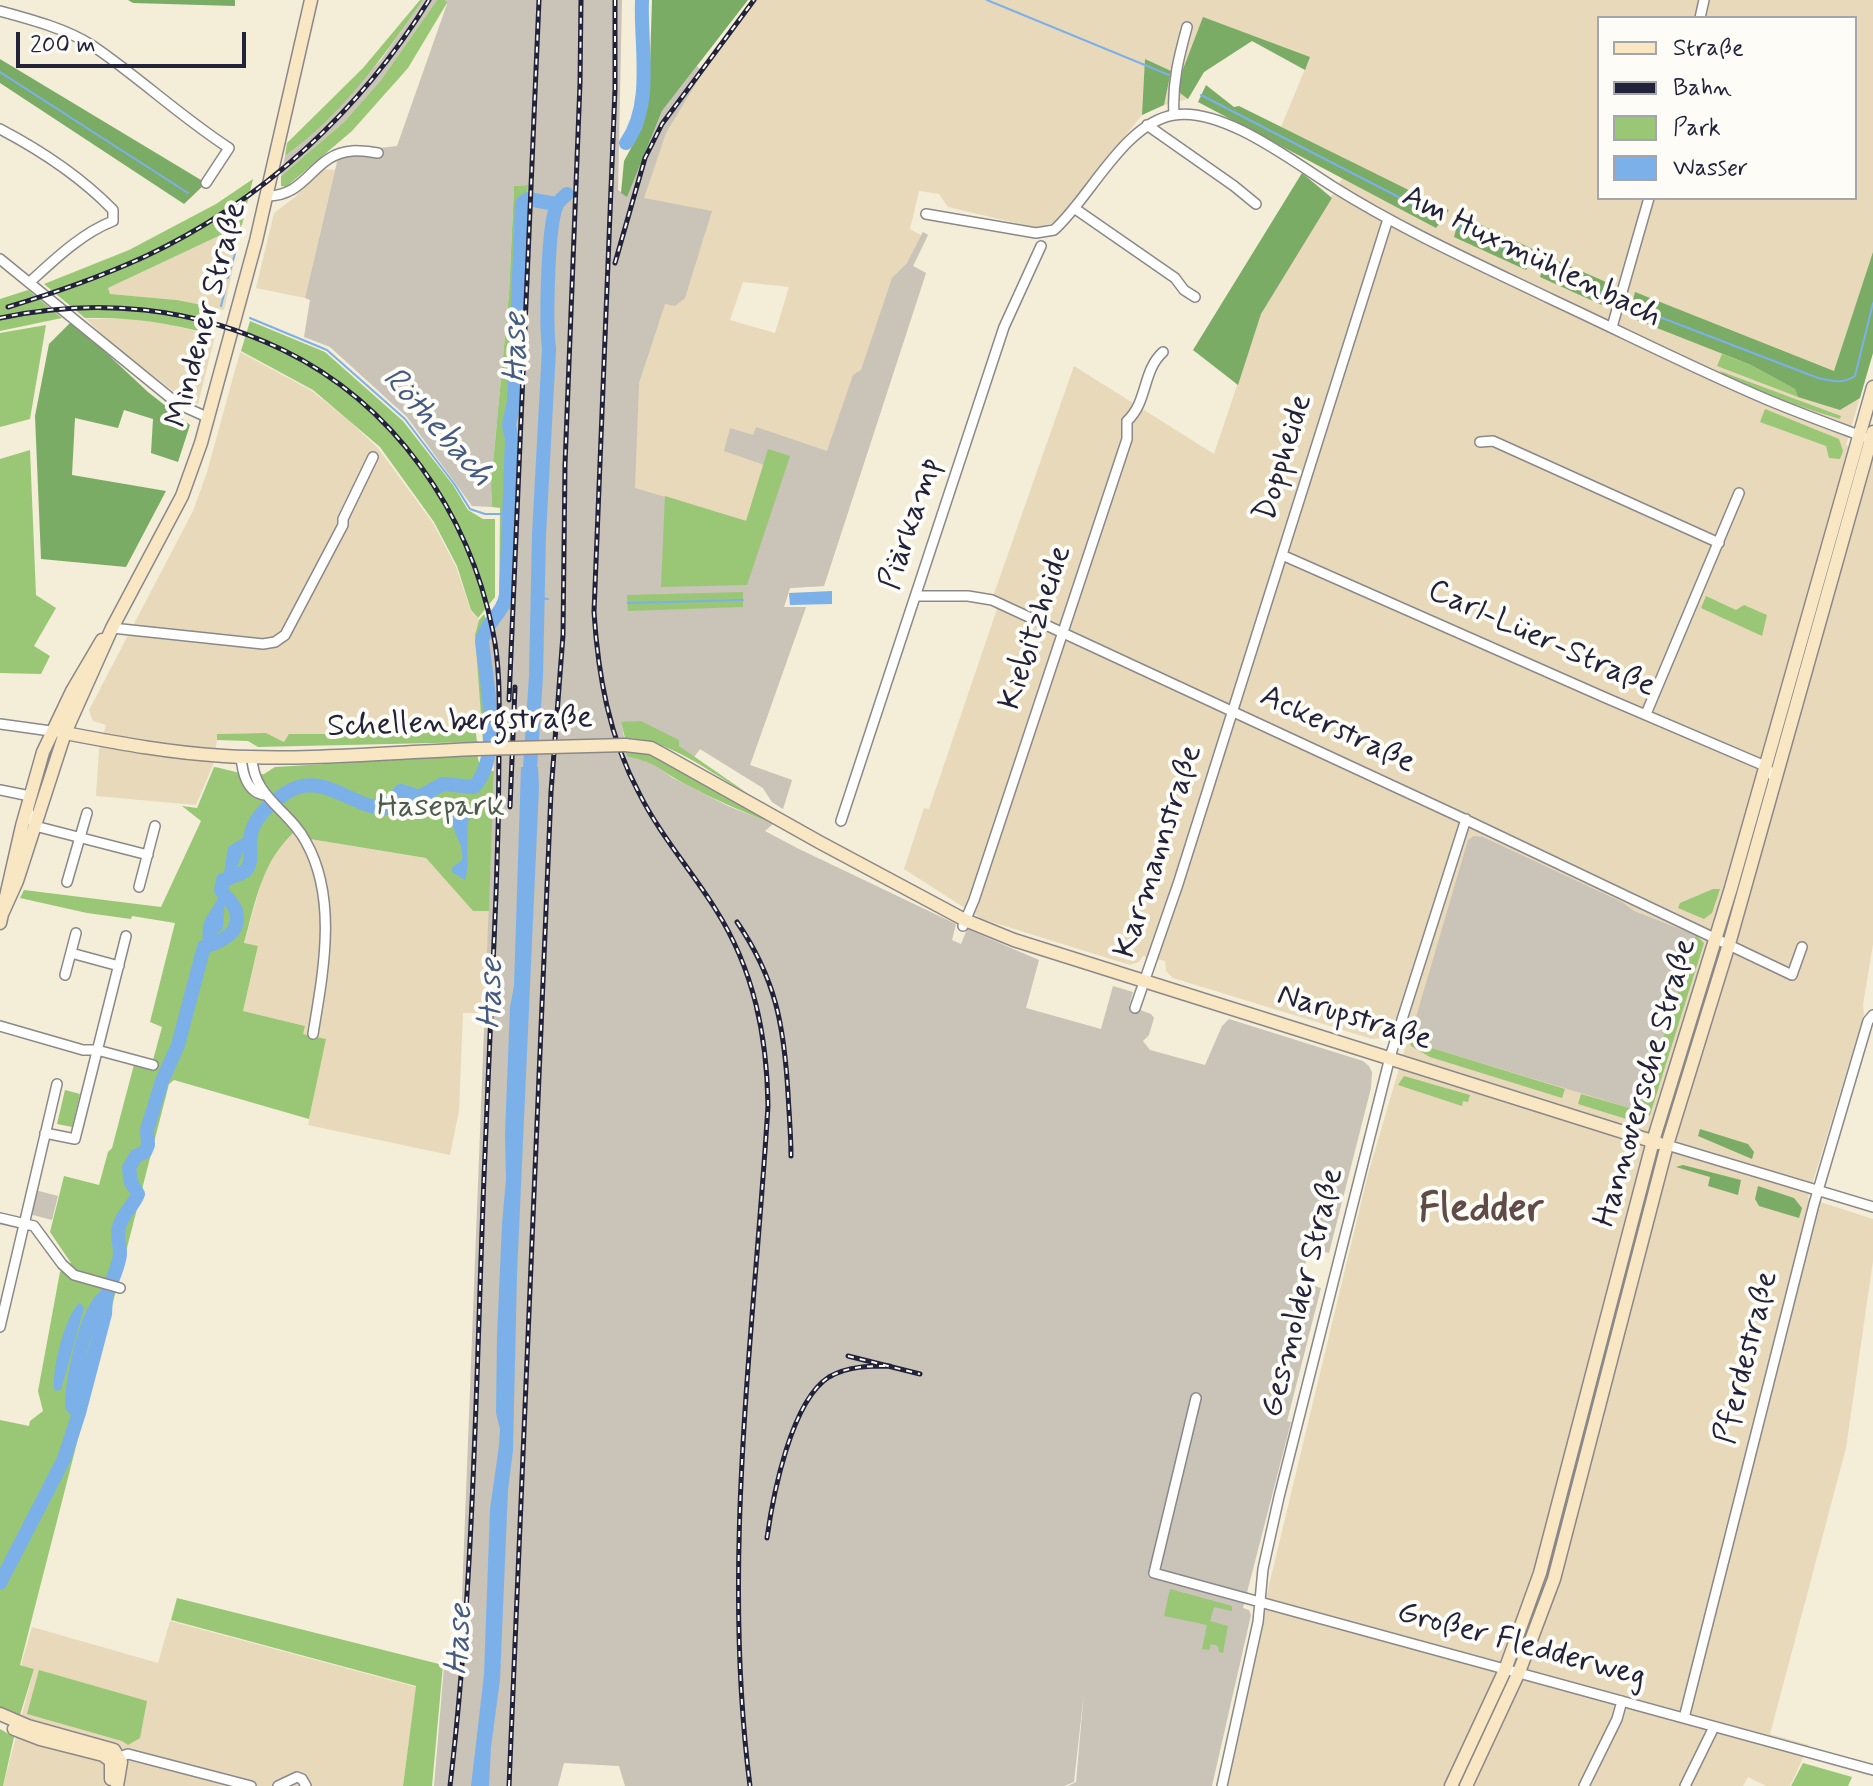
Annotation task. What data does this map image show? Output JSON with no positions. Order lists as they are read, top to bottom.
{
  "streets": {
    "main road": [
      "Mindener Straße",
      "Schellenbergstraße",
      "Narupstraße",
      "Hannoversche Straße"
    ],
    "street": [
      "Am Huxmühlenbach",
      "Doppheide",
      "Piärkamp",
      "Kiebitzheide",
      "Carl-Lüer-Straße",
      "Ackerstraße",
      "Karmannstraße",
      "Gesmolder Straße",
      "Pferdestraße",
      "Großer Fledderweg"
    ]
  },
  "crossings": [
    ["Am Huxmühlenbach", "Doppheide"],
    ["Am Huxmühlenbach", "Hannoversche Straße"],
    ["Mindener Straße", "Schellenbergstraße"],
    ["Doppheide", "Carl-Lüer-Straße"],
    ["Doppheide", "Ackerstraße"],
    ["Doppheide", "Karmannstraße"],
    ["Piärkamp", "Ackerstraße"],
    ["Kiebitzheide", "Ackerstraße"],
    ["Kiebitzheide", "Narupstraße"],
    ["Carl-Lüer-Straße", "Hannoversche Straße"],
    ["Schellenbergstraße", "Narupstraße"],
    ["Ackerstraße", "Karmannstraße"],
    ["Ackerstraße", "Hannoversche Straße"],
    ["Ackerstraße", "Gesmolder Straße"],
    ["Karmannstraße", "Narupstraße"],
    ["Narupstraße", "Hannoversche Straße"],
    ["Narupstraße", "Gesmolder Straße"],
    ["Narupstraße", "Pferdestraße"],
    ["Hannoversche Straße", "Großer Fledderweg"],
    ["Gesmolder Straße", "Großer Fledderweg"],
    ["Pferdestraße", "Großer Fledderweg"]
  ],
  "districts": ["Fledder"],
  "water": ["Hase", "Röthebach"],
  "parks": ["Hasepark"],
  "legend": [
    "Straße",
    "Bahn",
    "Park",
    "Wasser"
  ],
  "scale_bar": "200 m"
}
